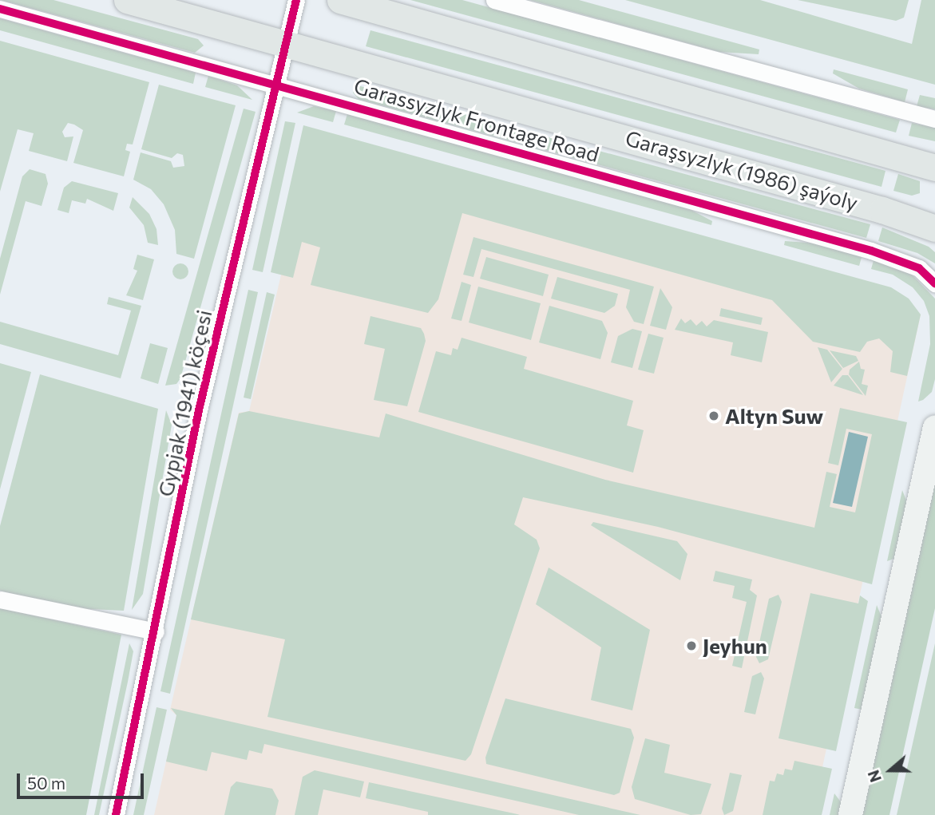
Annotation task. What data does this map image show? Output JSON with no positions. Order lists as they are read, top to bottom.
{
  "streets": {
    "main road": ["Garaşsyzlyk (1986) şaýoly"],
    "street": ["Garassyzlyk Frontage Road", "Gypjak (1941) köçesi"]
  },
  "crossings": [
    ["Garassyzlyk Frontage Road", "Gypjak (1941) köçesi"],
    ["Garaşsyzlyk (1986) şaýoly", "Gypjak (1941) köçesi"]
  ],
  "places": ["Altyn Suw", "Jeyhun"],
  "scale_bar": "50 m",
  "north": "left"
}
